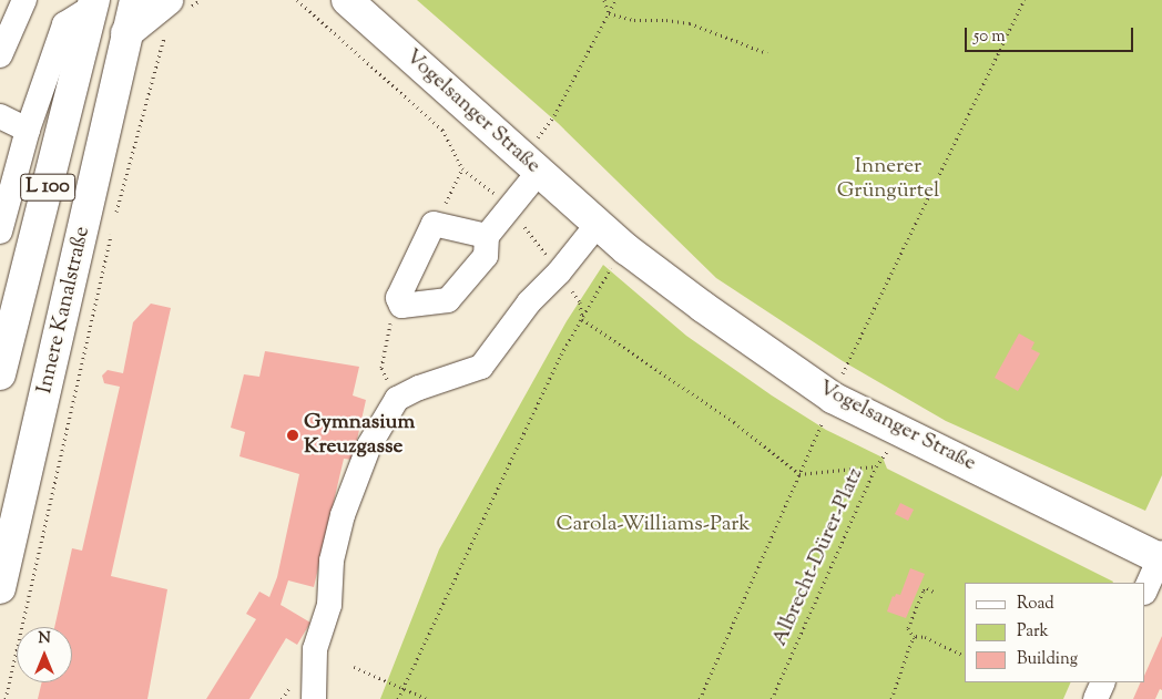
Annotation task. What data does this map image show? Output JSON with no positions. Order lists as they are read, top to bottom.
{
  "streets": {
    "main road": ["Vogelsanger Straße", "L 100", "Innere Kanalstraße"],
    "path": ["Albrecht-Dürer-Platz"]
  },
  "crossings": [
    ["Vogelsanger Straße", "Albrecht-Dürer-Platz"]
  ],
  "parks": ["Innerer Grüngürtel", "Carola-Williams-Park"],
  "places": ["Gymnasium Kreuzgasse"],
  "legend": ["Road", "Park", "Building"],
  "scale_bar": "50 m",
  "north": "top"
}
